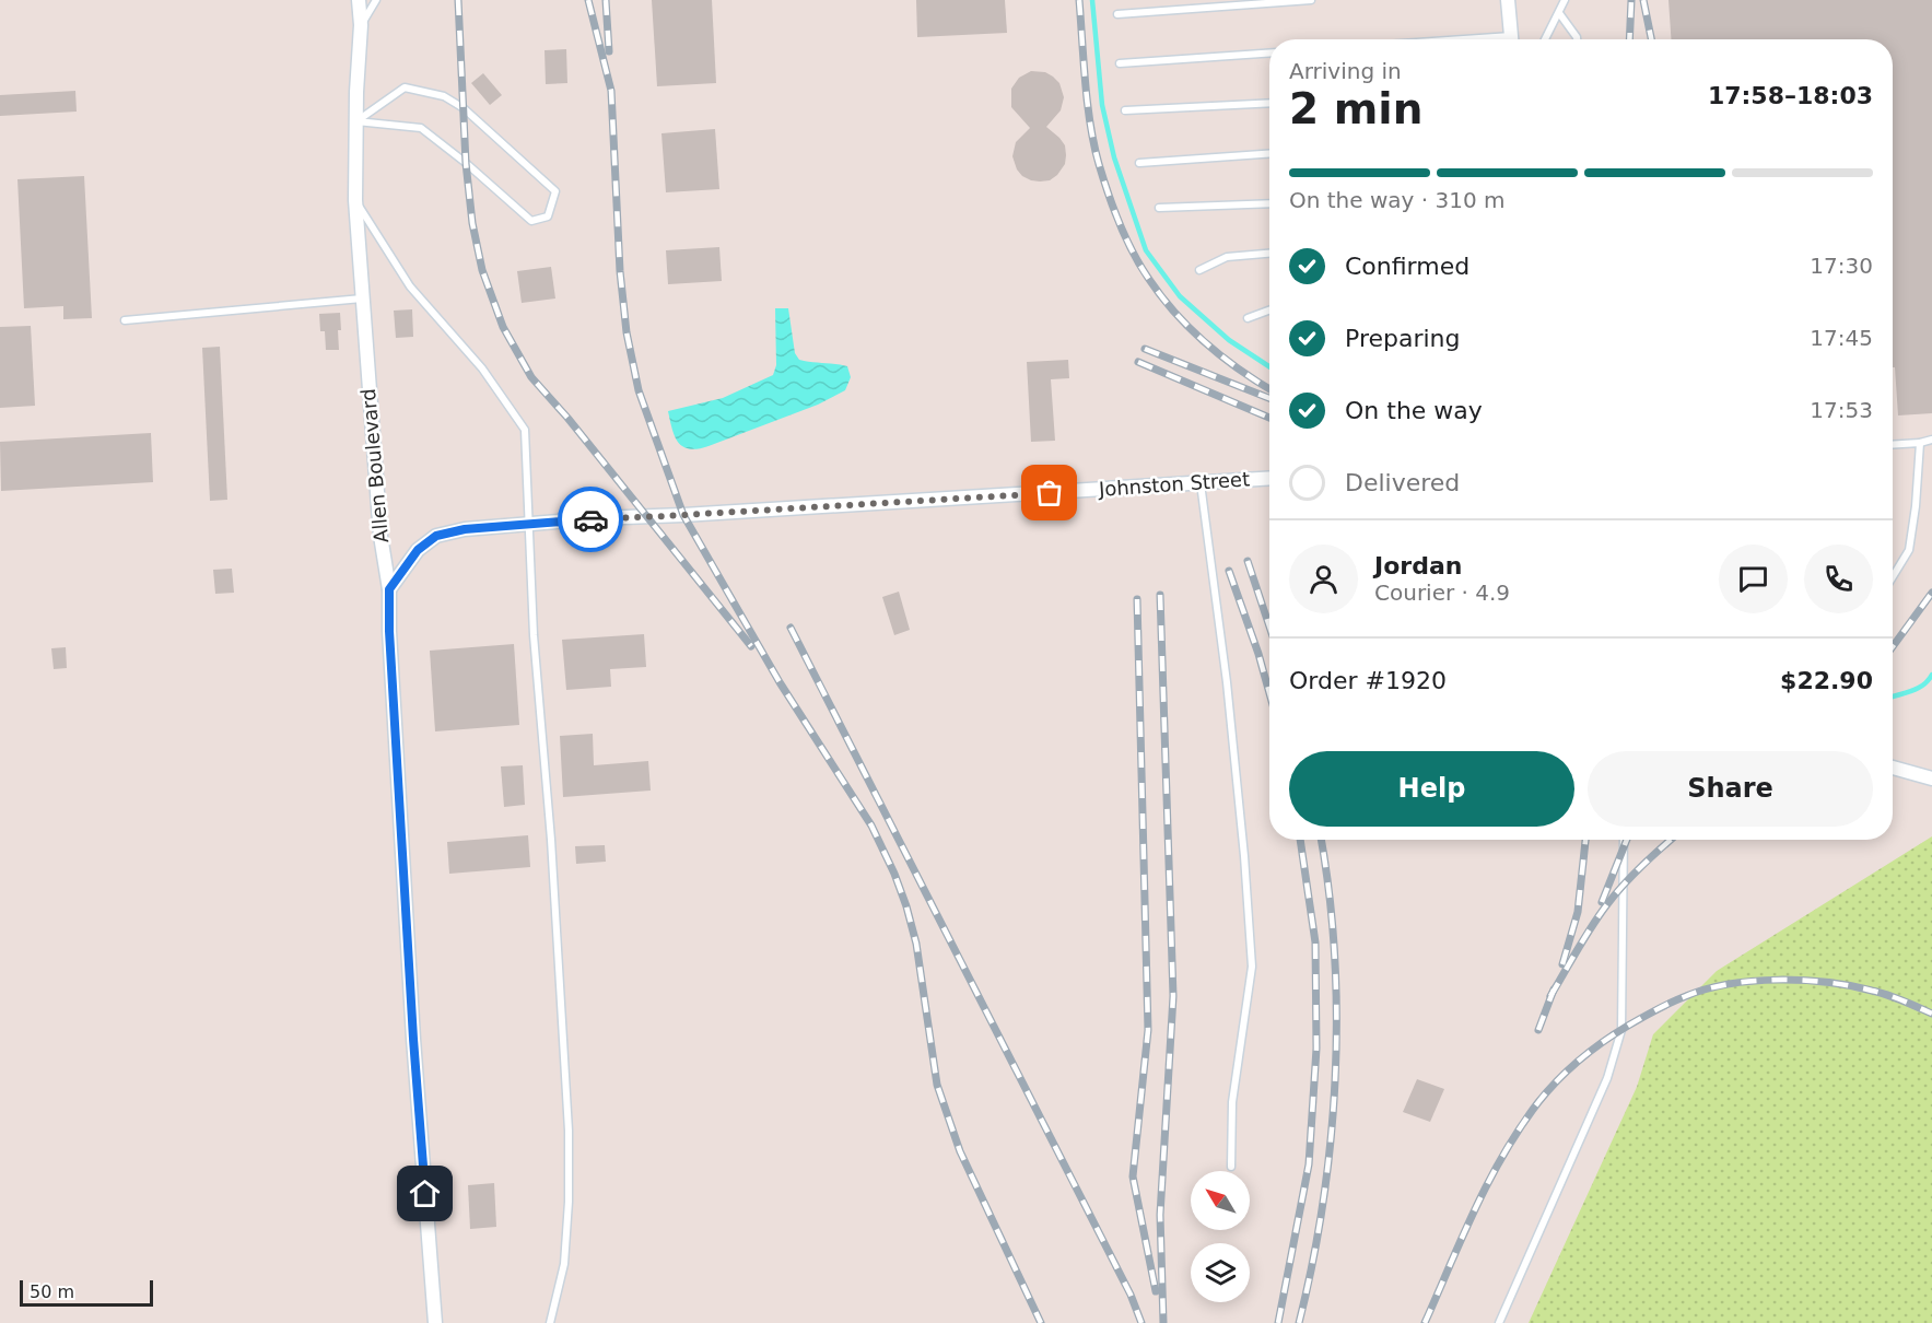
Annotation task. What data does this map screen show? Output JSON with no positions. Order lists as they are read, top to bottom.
{
  "streets": {
    "street": ["Allen Boulevard", "Johnston Street"]
  },
  "crossings": [
    ["Allen Boulevard", "Johnston Street"]
  ],
  "scale_bar": "50 m",
  "north": "top left",
  "page": {
    "heading": ["2 min", "Arriving in", "17:58–18:03"],
    "panel": [
      "Jordan",
      "Courier · 4.9",
      "Order #1920",
      "$22.90"
    ],
    "bar": "On the way · 310 m",
    "list": [
      ["Confirmed", "17:30"],
      ["Preparing", "17:45"],
      ["On the way", "17:53"],
      "Delivered"
    ],
    "buttons": ["Help", "Share"],
    "scale": "50 m"
  }
}
